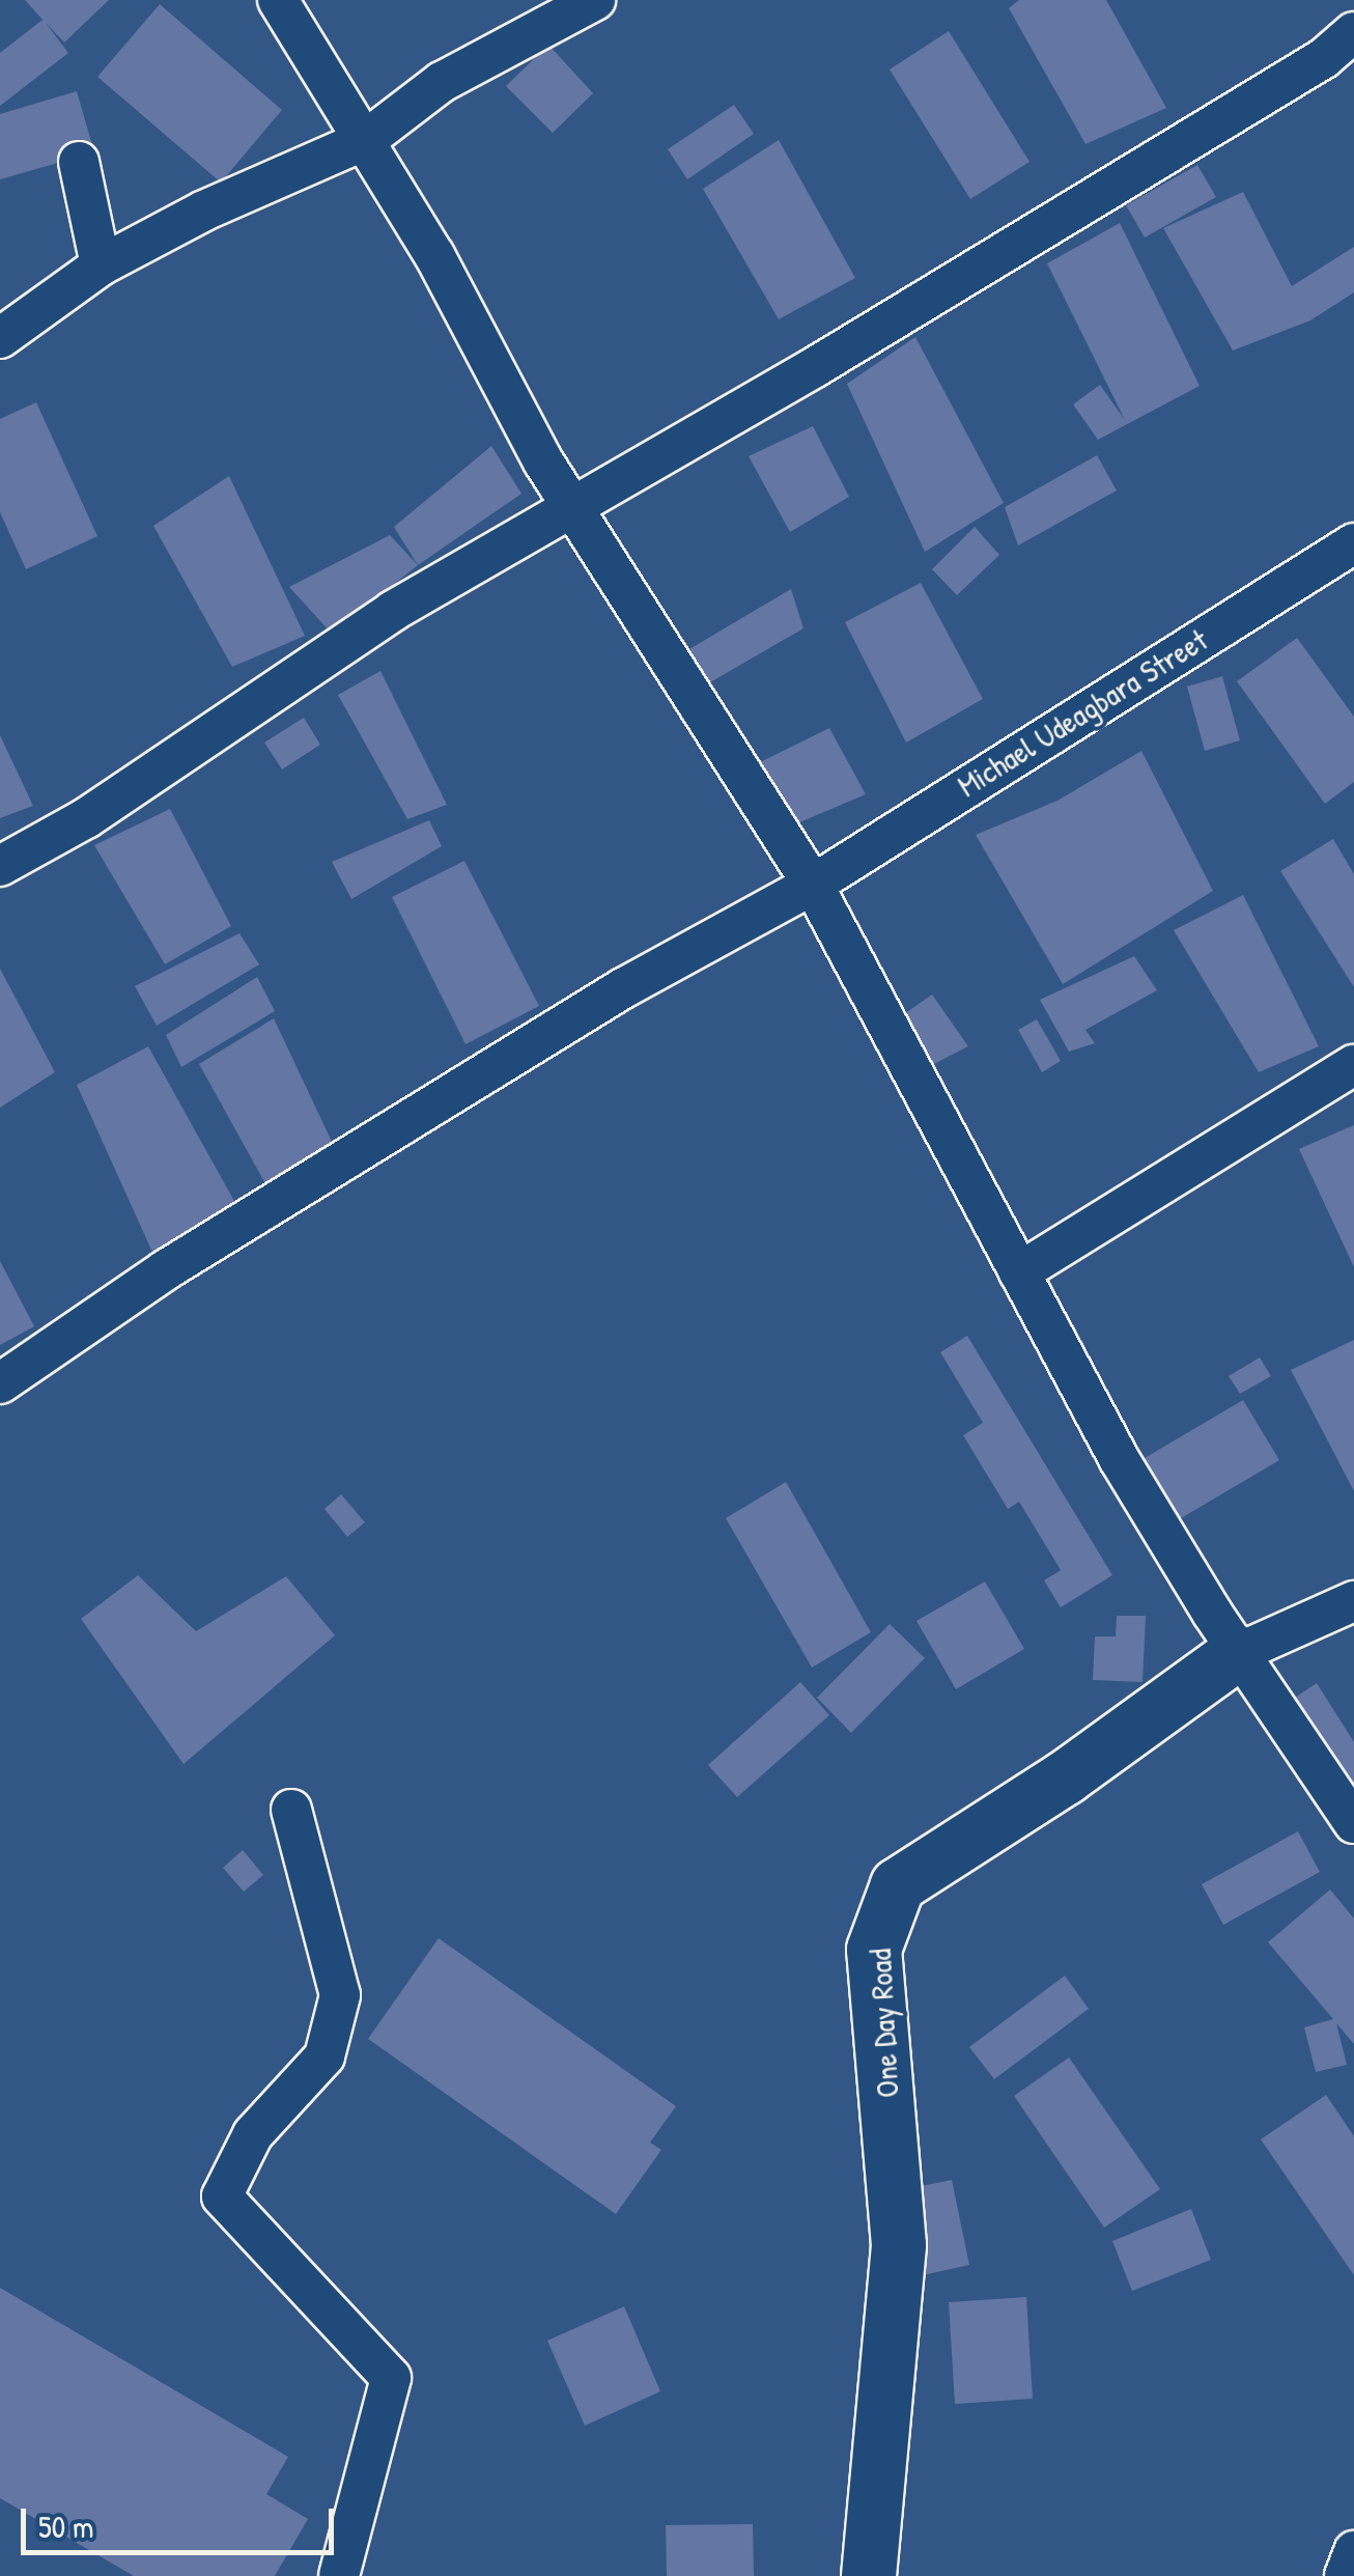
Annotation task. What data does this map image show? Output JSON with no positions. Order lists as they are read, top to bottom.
{
  "streets": {
    "main road": ["One Day Road"],
    "street": ["Michael Udeagbara Street"]
  },
  "scale_bar": "50 m"
}
